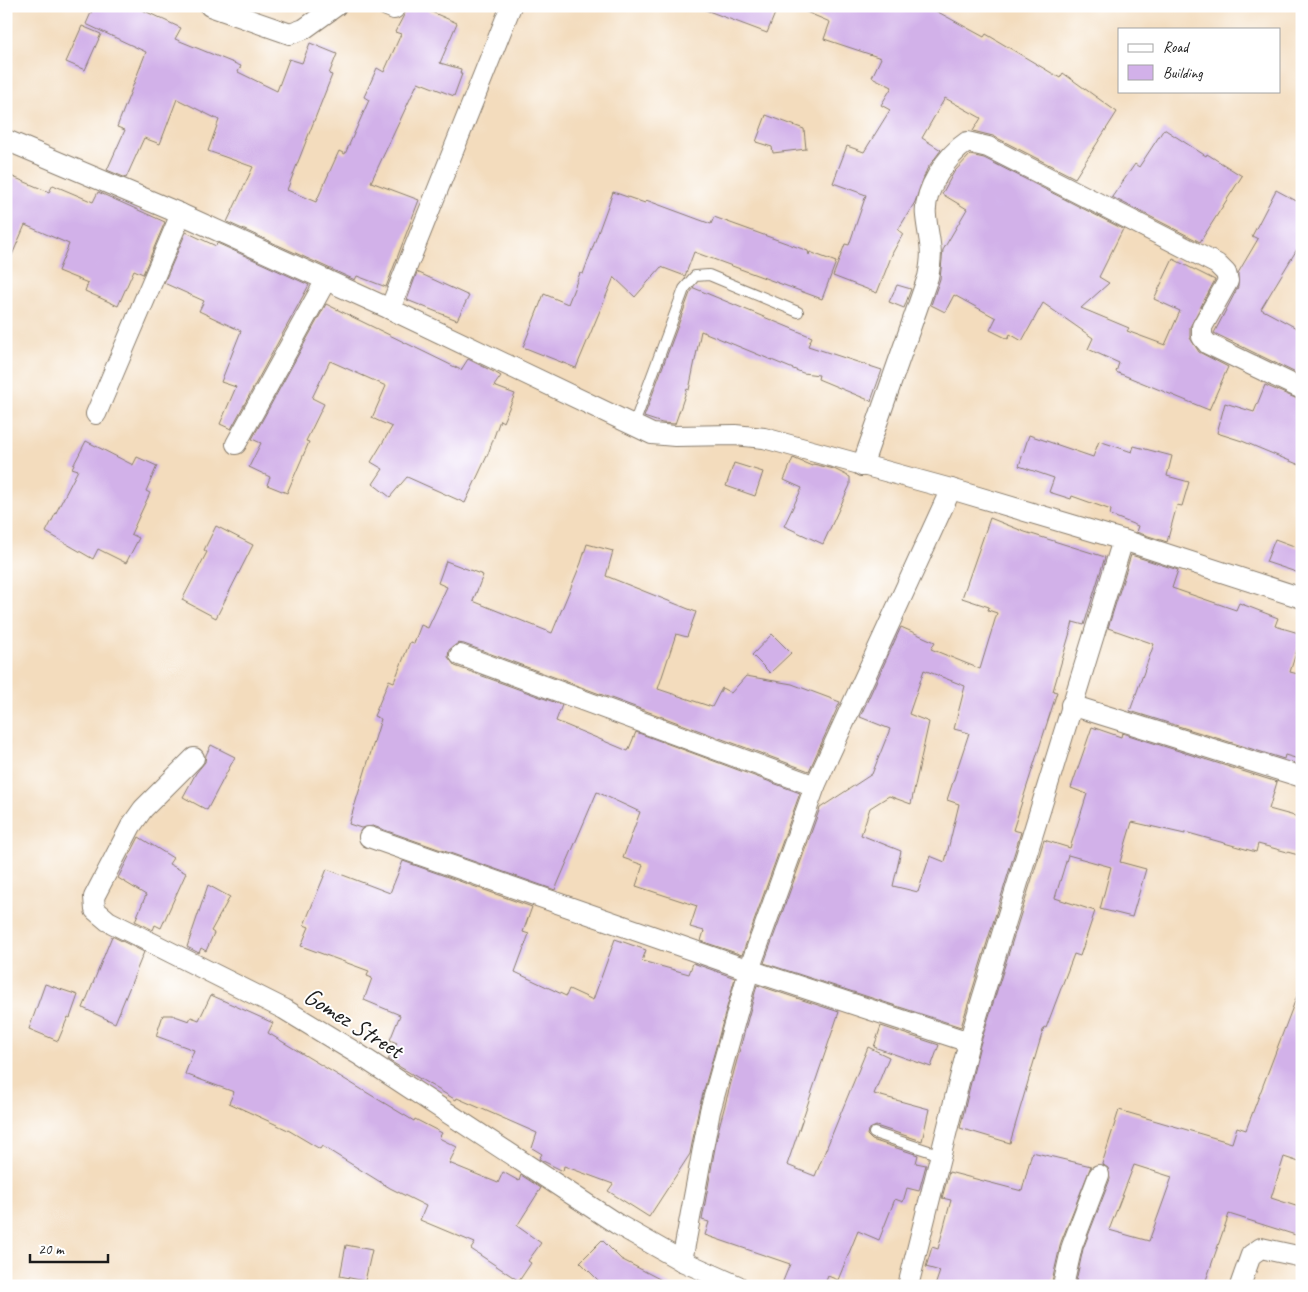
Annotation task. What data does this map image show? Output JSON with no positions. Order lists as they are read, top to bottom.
{
  "streets": {
    "street": ["Gomez Street"]
  },
  "legend": ["Road", "Building"],
  "scale_bar": "20 m"
}
